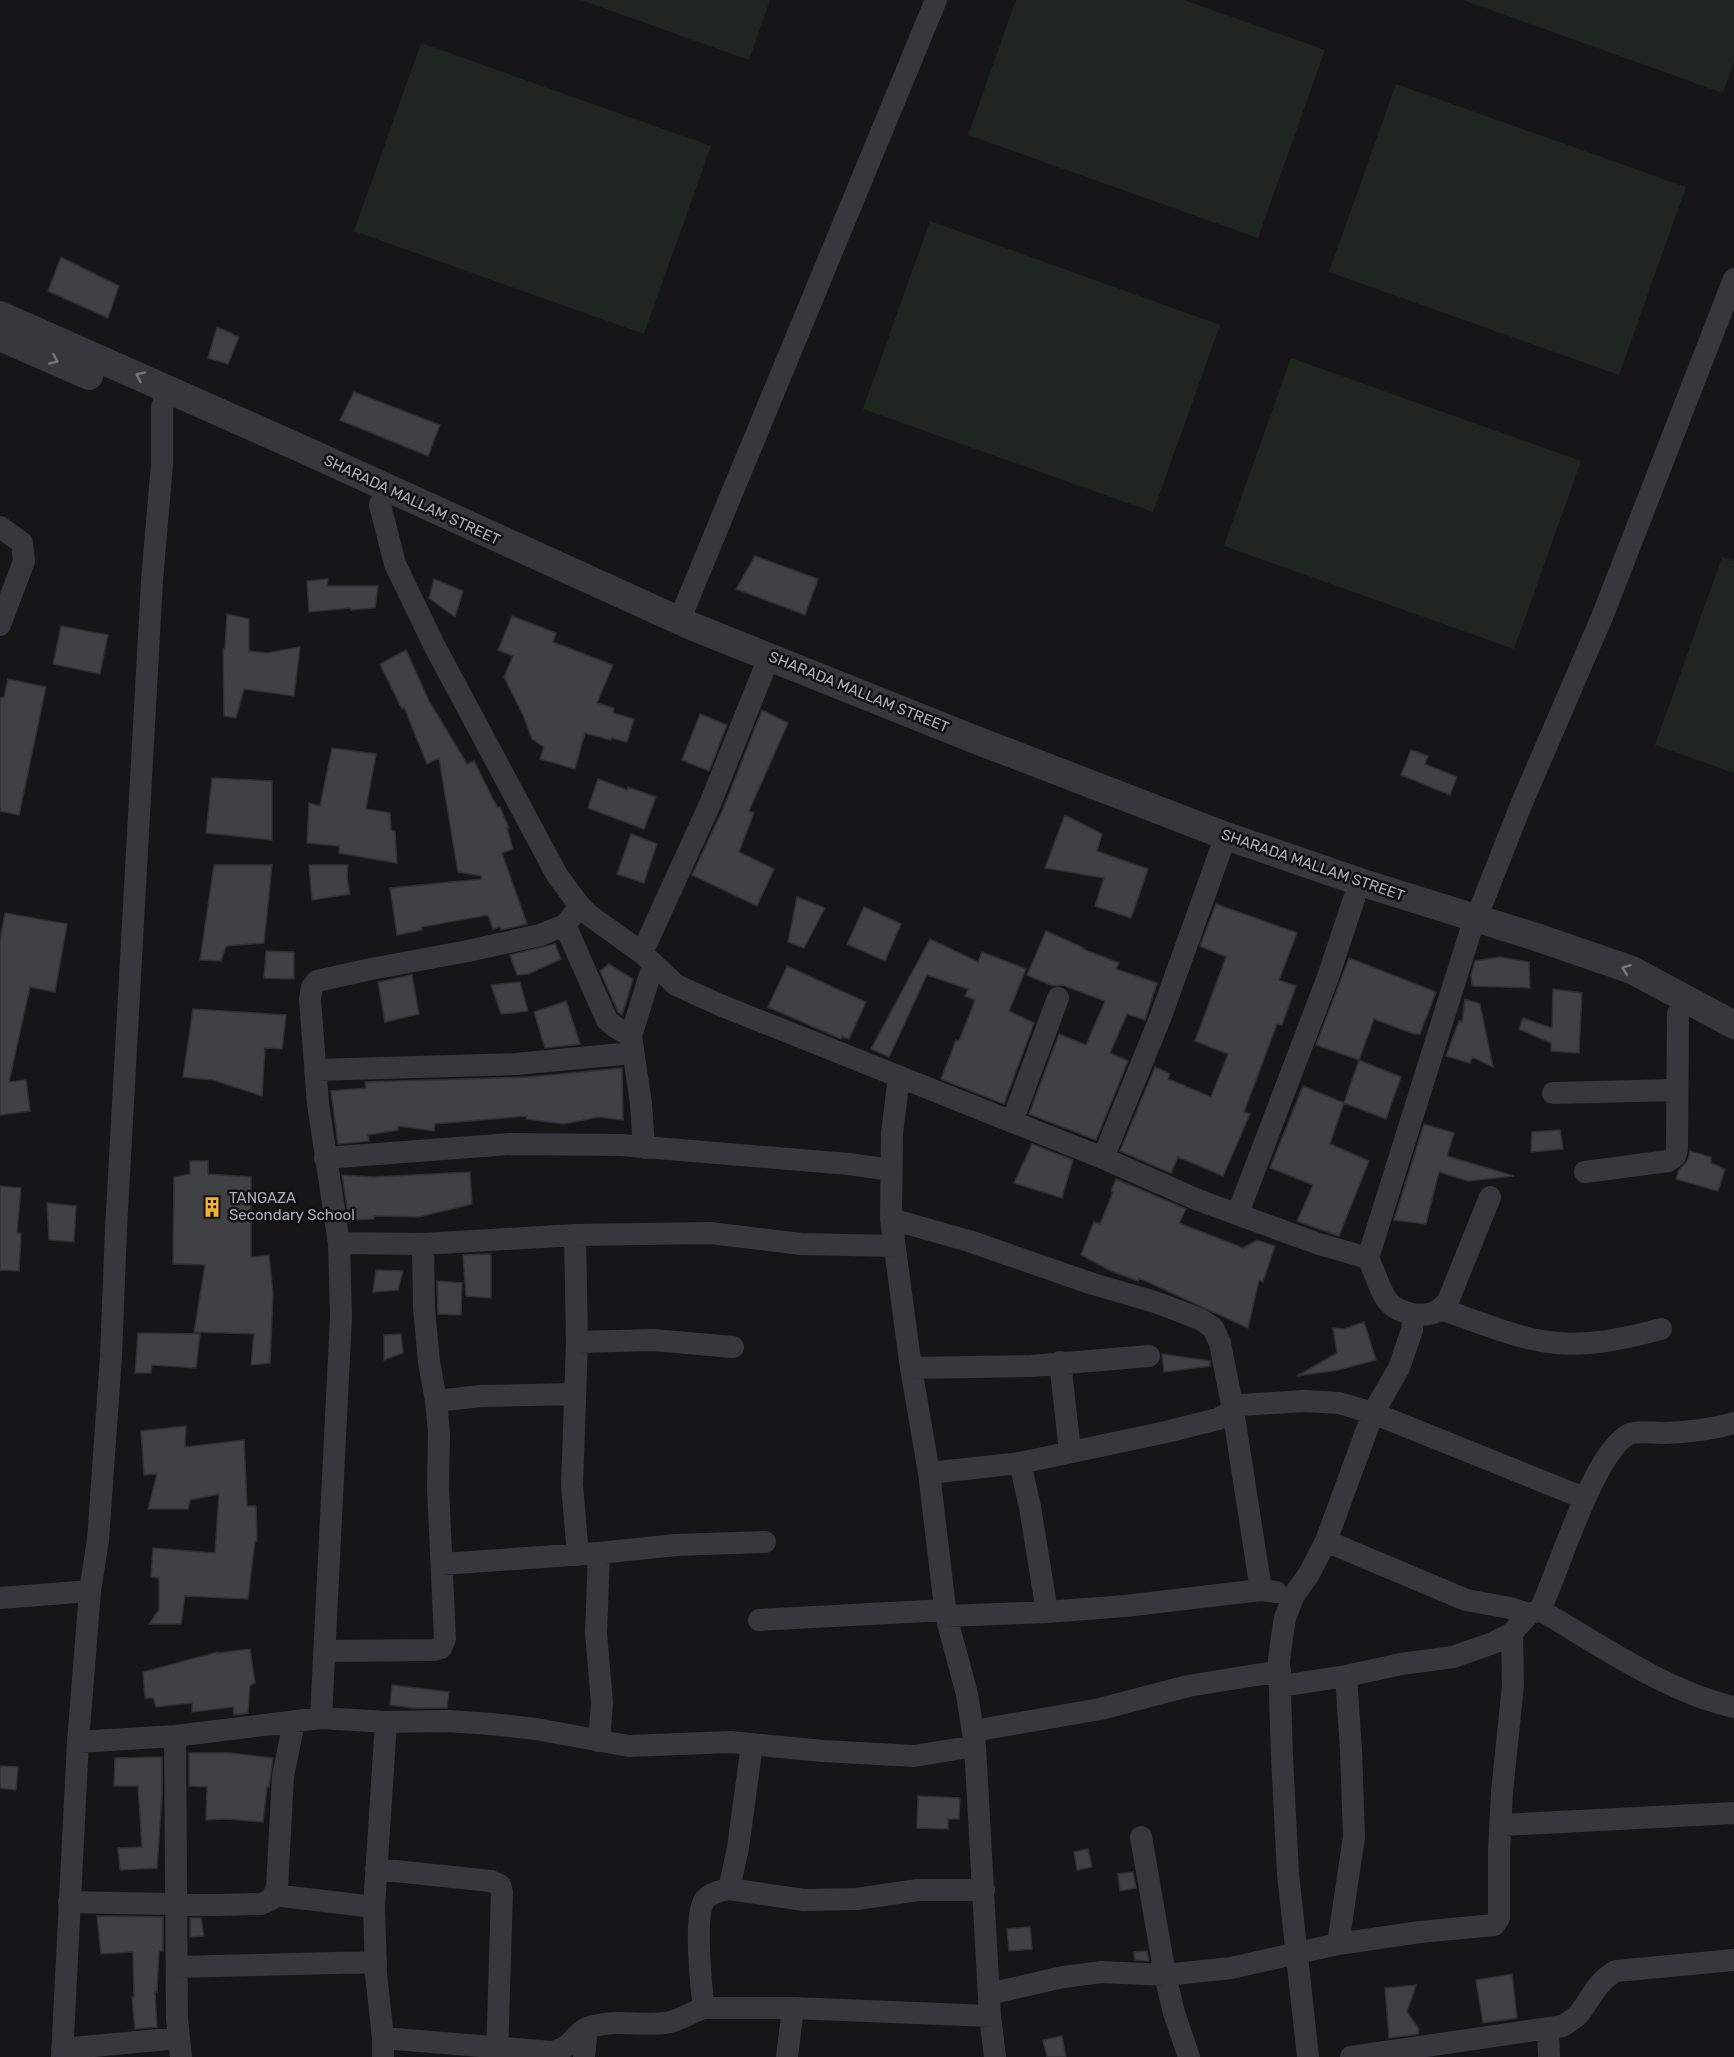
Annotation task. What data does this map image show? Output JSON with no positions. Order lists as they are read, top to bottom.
{
  "streets": {
    "street": ["SHARADA MALLAM STREET"]
  },
  "places": {
    "building": ["TANGAZA Secondary School"]
  }
}
